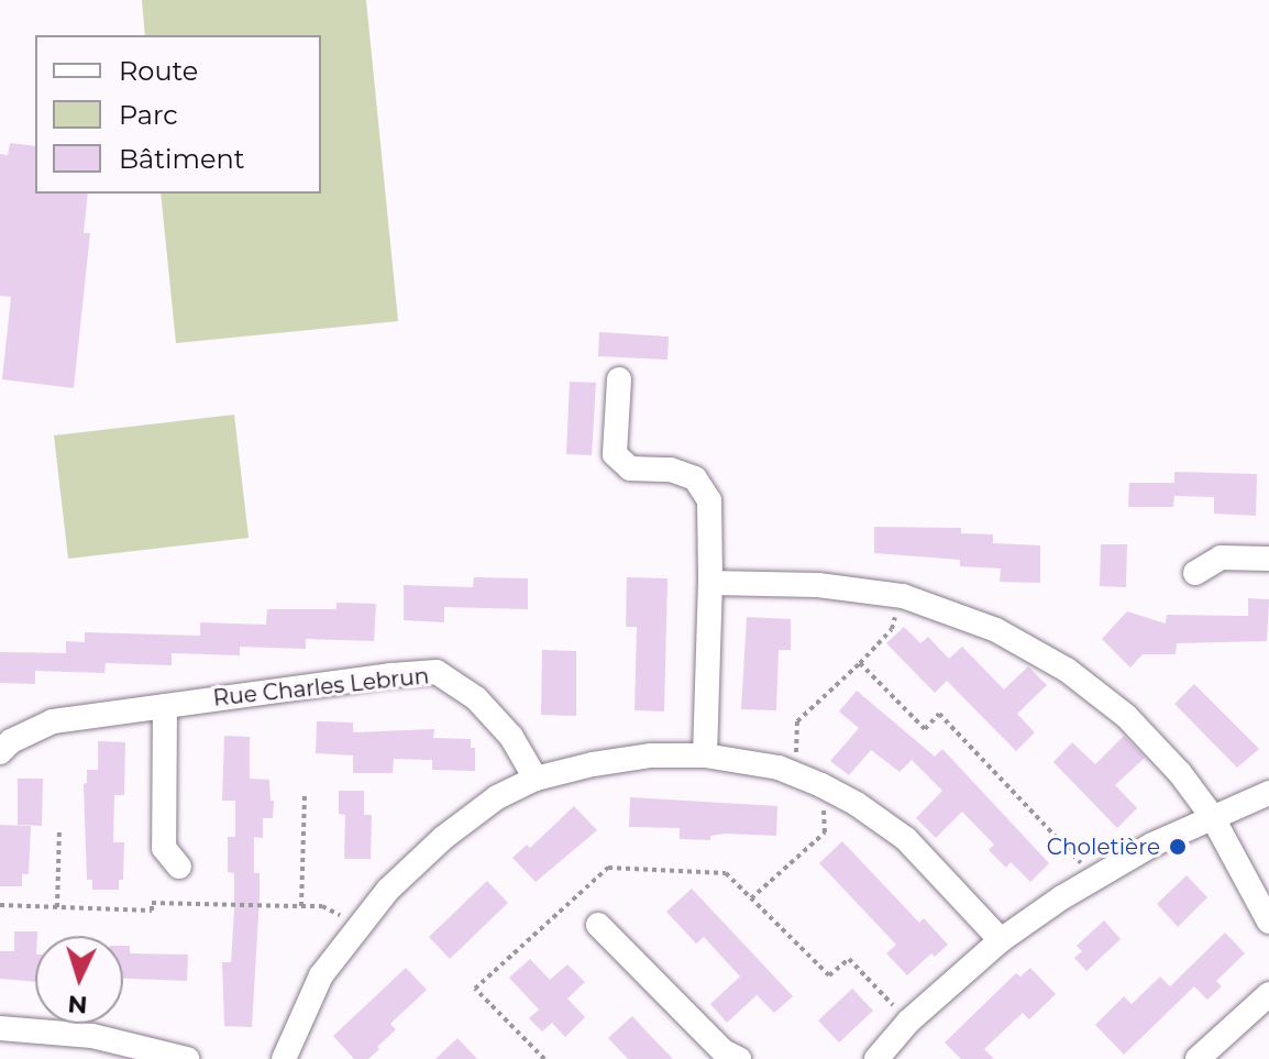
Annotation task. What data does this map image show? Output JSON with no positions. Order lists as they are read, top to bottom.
{
  "streets": {
    "street": ["Rue Charles Lebrun"]
  },
  "places": ["Choletière"],
  "legend": ["Route", "Parc", "Bâtiment"],
  "north": "bottom"
}
